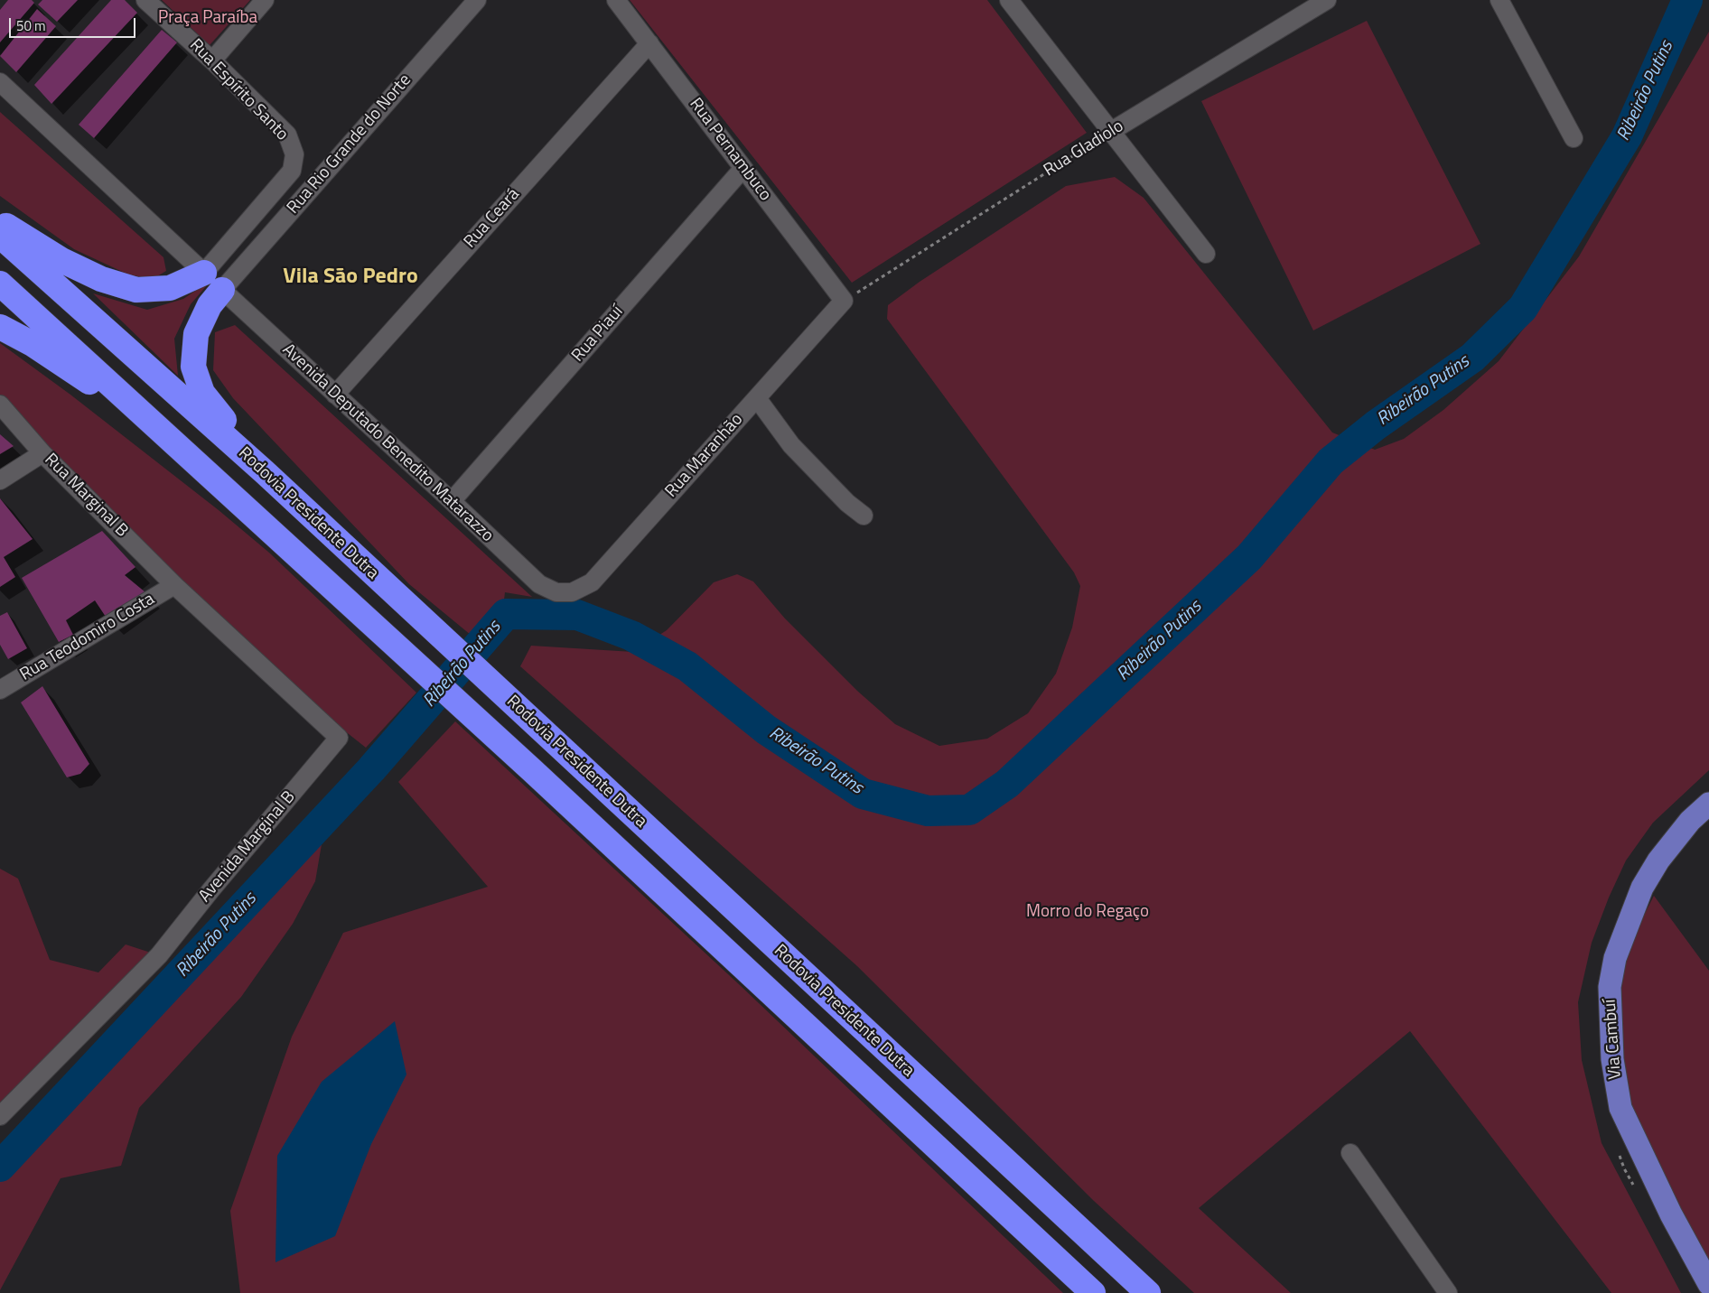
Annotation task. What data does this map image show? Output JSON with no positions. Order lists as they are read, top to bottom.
{
  "streets": {
    "highway": ["Rodovia Presidente Dutra"],
    "main road": ["Via Cambuí"],
    "street": [
      "Rua Espírito Santo",
      "Rua Rio Grande do Norte",
      "Rua Gladiolo",
      "Rua Pernambuco",
      "Rua Ceará",
      "Rua Piauí",
      "Avenida Deputado Benedito Matarazzo",
      "Rua Maranhão",
      "Rua Marginal B",
      "Rua Teodomiro Costa",
      "Avenida Marginal B"
    ]
  },
  "crossings": [
    ["Rua Rio Grande do Norte", "Avenida Deputado Benedito Matarazzo"],
    ["Rua Gladiolo", "Rua Pernambuco"],
    ["Rua Gladiolo", "Rua Maranhão"],
    ["Rua Pernambuco", "Rua Ceará"],
    ["Rua Pernambuco", "Rua Piauí"],
    ["Rua Pernambuco", "Rua Maranhão"],
    ["Rua Ceará", "Avenida Deputado Benedito Matarazzo"],
    ["Rua Piauí", "Avenida Deputado Benedito Matarazzo"],
    ["Avenida Deputado Benedito Matarazzo", "Rua Maranhão"],
    ["Rua Marginal B", "Rua Teodomiro Costa"],
    ["Rua Marginal B", "Avenida Marginal B"],
    ["Rua Teodomiro Costa", "Avenida Marginal B"]
  ],
  "districts": ["Vila São Pedro"],
  "water": ["Ribeirão Putins"],
  "parks": ["Praça Paraíba", "Morro do Regaço"],
  "scale_bar": "50 m"
}
